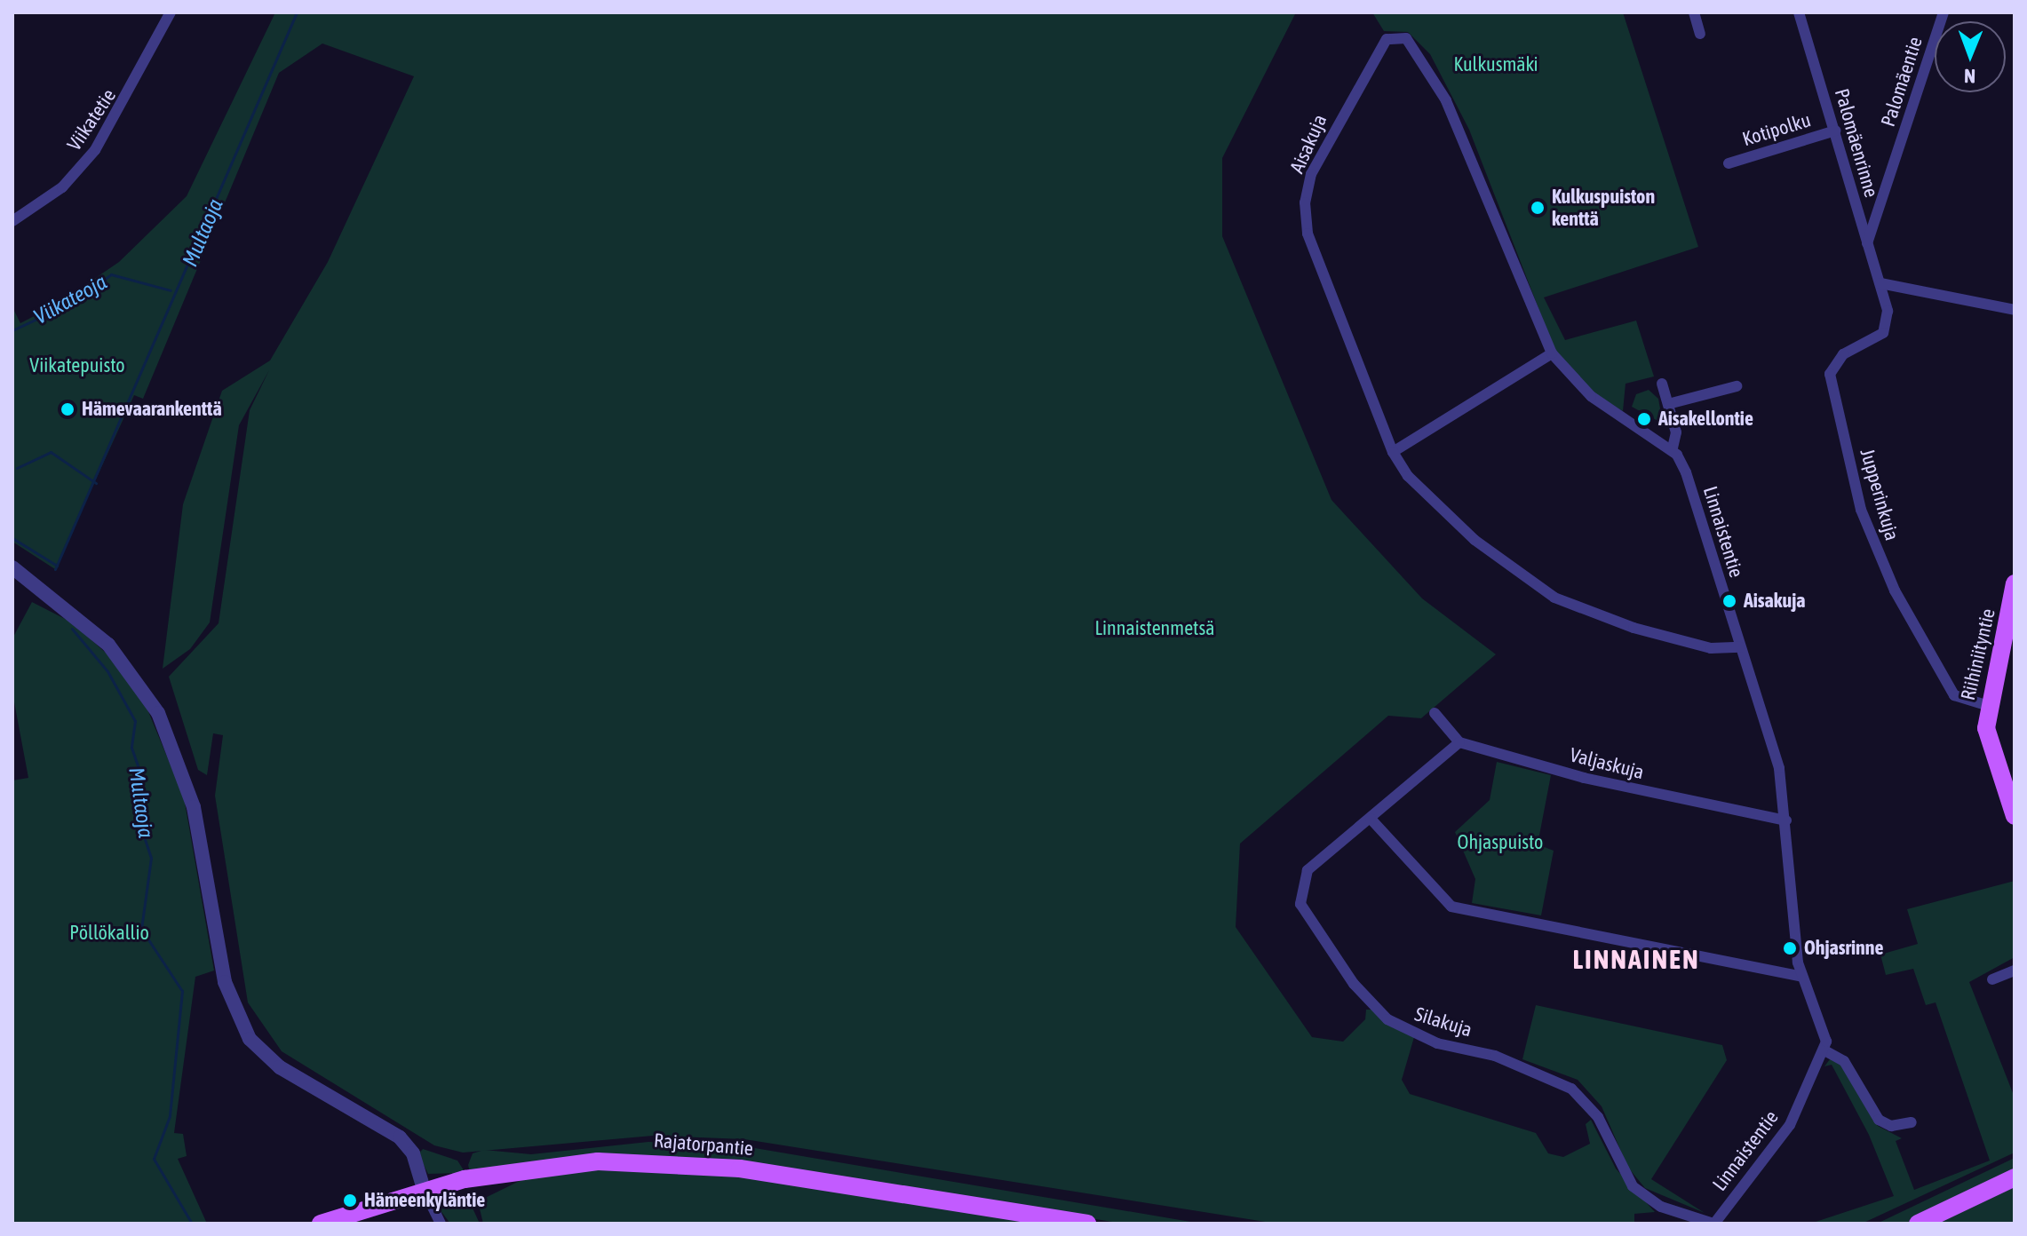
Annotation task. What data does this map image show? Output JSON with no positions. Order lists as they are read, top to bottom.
{
  "streets": {
    "main road": ["Riihiniityntie", "Rajatorpantie"],
    "street": [
      "Palomäentie",
      "Viikatetie",
      "Kotipolku",
      "Palomäenrinne",
      "Aisakuja",
      "Jupperinkuja",
      "Linnaistentie",
      "Valjaskuja",
      "Silakuja"
    ]
  },
  "crossings": [
    ["Palomäentie", "Palomäenrinne"],
    ["Kotipolku", "Palomäenrinne"],
    ["Palomäenrinne", "Jupperinkuja"],
    ["Aisakuja", "Linnaistentie"],
    ["Jupperinkuja", "Riihiniityntie"],
    ["Linnaistentie", "Valjaskuja"],
    ["Linnaistentie", "Silakuja"],
    ["Valjaskuja", "Silakuja"]
  ],
  "districts": ["LINNAINEN"],
  "water": ["Multaoja", "Viikateoja"],
  "parks": [
    "Kulkusmäki",
    "Viikatepuisto",
    "Linnaistenmetsä",
    "Ohjaspuisto",
    "Pöllökallio"
  ],
  "places": [
    "Kulkuspuiston kenttä",
    "Hämevaarankenttä",
    "Aisakellontie",
    "Aisakuja",
    "Ohjasrinne",
    "Hämeenkyläntie"
  ],
  "north": "bottom"
}
